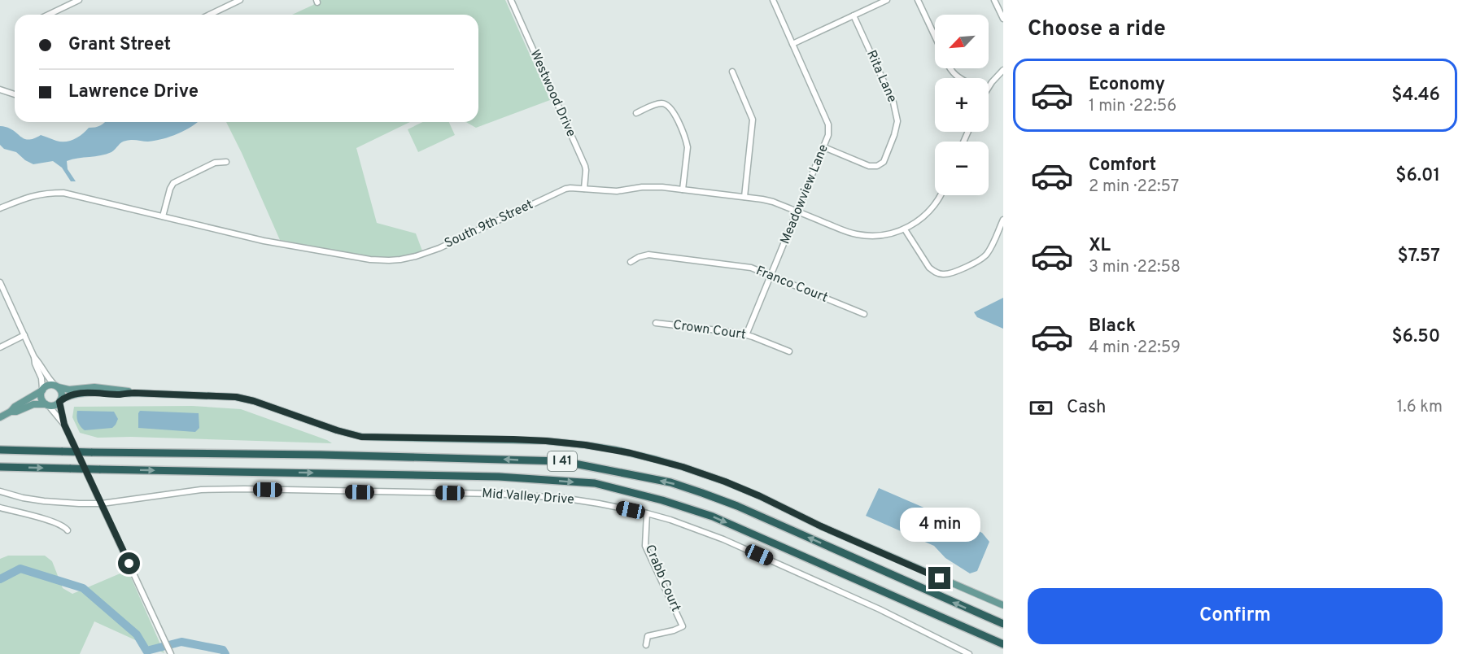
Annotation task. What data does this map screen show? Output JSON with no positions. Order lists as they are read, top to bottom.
{
  "streets": {
    "highway": ["I 41"],
    "street": [
      "Rita Lane",
      "Westwood Drive",
      "Meadowview Lane",
      "South 9th Street",
      "Franco Court",
      "Crown Court",
      "Mid Valley Drive",
      "Crabb Court"
    ]
  },
  "crossings": [
    ["Rita Lane", "Meadowview Lane"],
    ["Westwood Drive", "South 9th Street"],
    ["Meadowview Lane", "South 9th Street"],
    ["Meadowview Lane", "Franco Court"],
    ["Meadowview Lane", "Crown Court"],
    ["Mid Valley Drive", "Crabb Court"]
  ],
  "north": "bottom left",
  "page": {
    "heading": "Choose a ride",
    "map_buttons": ["+", "−"],
    "banner": ["Grant Street", "Lawrence Drive"],
    "list": [
      {
        "name": "Economy",
        "note": "1 min · 22:56",
        "value": "$4.46"
      },
      {
        "name": "Comfort",
        "note": "2 min · 22:57",
        "value": "$6.01"
      },
      {
        "name": "XL",
        "note": "3 min · 22:58",
        "value": "$7.57"
      },
      {
        "name": "Black",
        "note": "4 min · 22:59",
        "value": "$6.50"
      }
    ],
    "pay": ["Cash", "1.6 km"],
    "bubble": "4 min",
    "buttons": "Confirm"
  }
}
